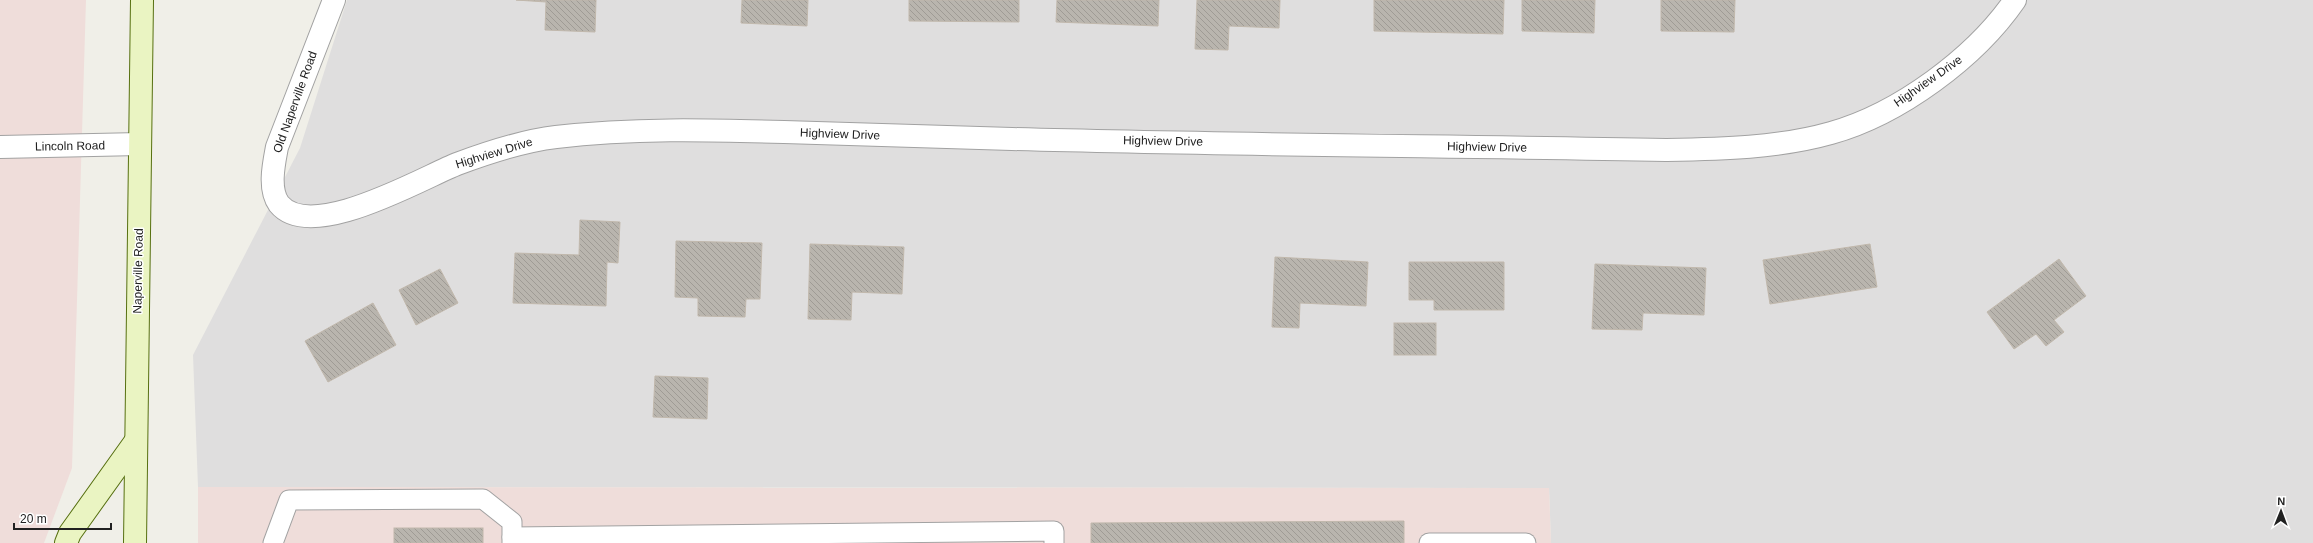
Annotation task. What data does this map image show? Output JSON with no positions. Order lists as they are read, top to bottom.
{
  "streets": {
    "main road": ["Naperville Road"],
    "street": ["Highview Drive", "Old Naperville Road", "Lincoln Road"]
  },
  "crossings": [
    ["Highview Drive", "Old Naperville Road"],
    ["Lincoln Road", "Naperville Road"]
  ],
  "scale_bar": "20 m",
  "north": "top"
}
